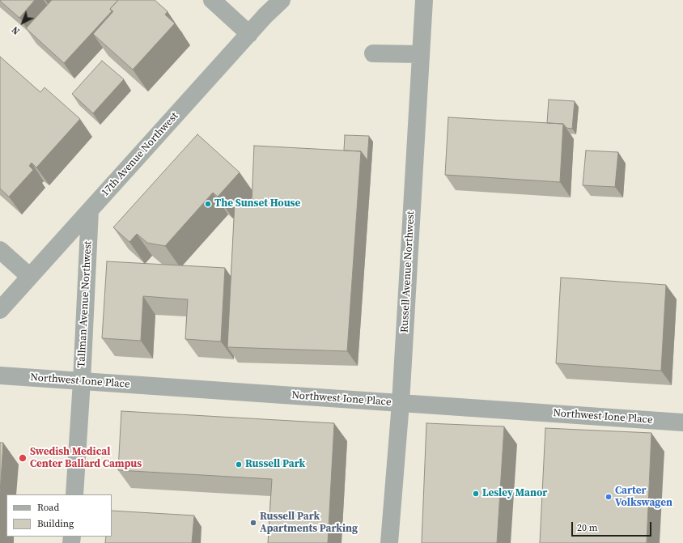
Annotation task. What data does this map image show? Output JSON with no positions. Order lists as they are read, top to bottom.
{
  "streets": {
    "street": [
      "17th Avenue Northwest",
      "Russell Avenue Northwest",
      "Tallman Avenue Northwest",
      "Northwest Ione Place"
    ]
  },
  "crossings": [
    ["17th Avenue Northwest", "Tallman Avenue Northwest"],
    ["Russell Avenue Northwest", "Northwest Ione Place"],
    ["Tallman Avenue Northwest", "Northwest Ione Place"]
  ],
  "places": [
    "The Sunset House",
    "Swedish Medical Center Ballard Campus",
    "Russell Park",
    "Lesley Manor",
    "Carter Volkswagen",
    "Russell Park Apartments Parking"
  ],
  "legend": ["Road", "Building"],
  "scale_bar": "20 m",
  "north": "bottom left"
}
